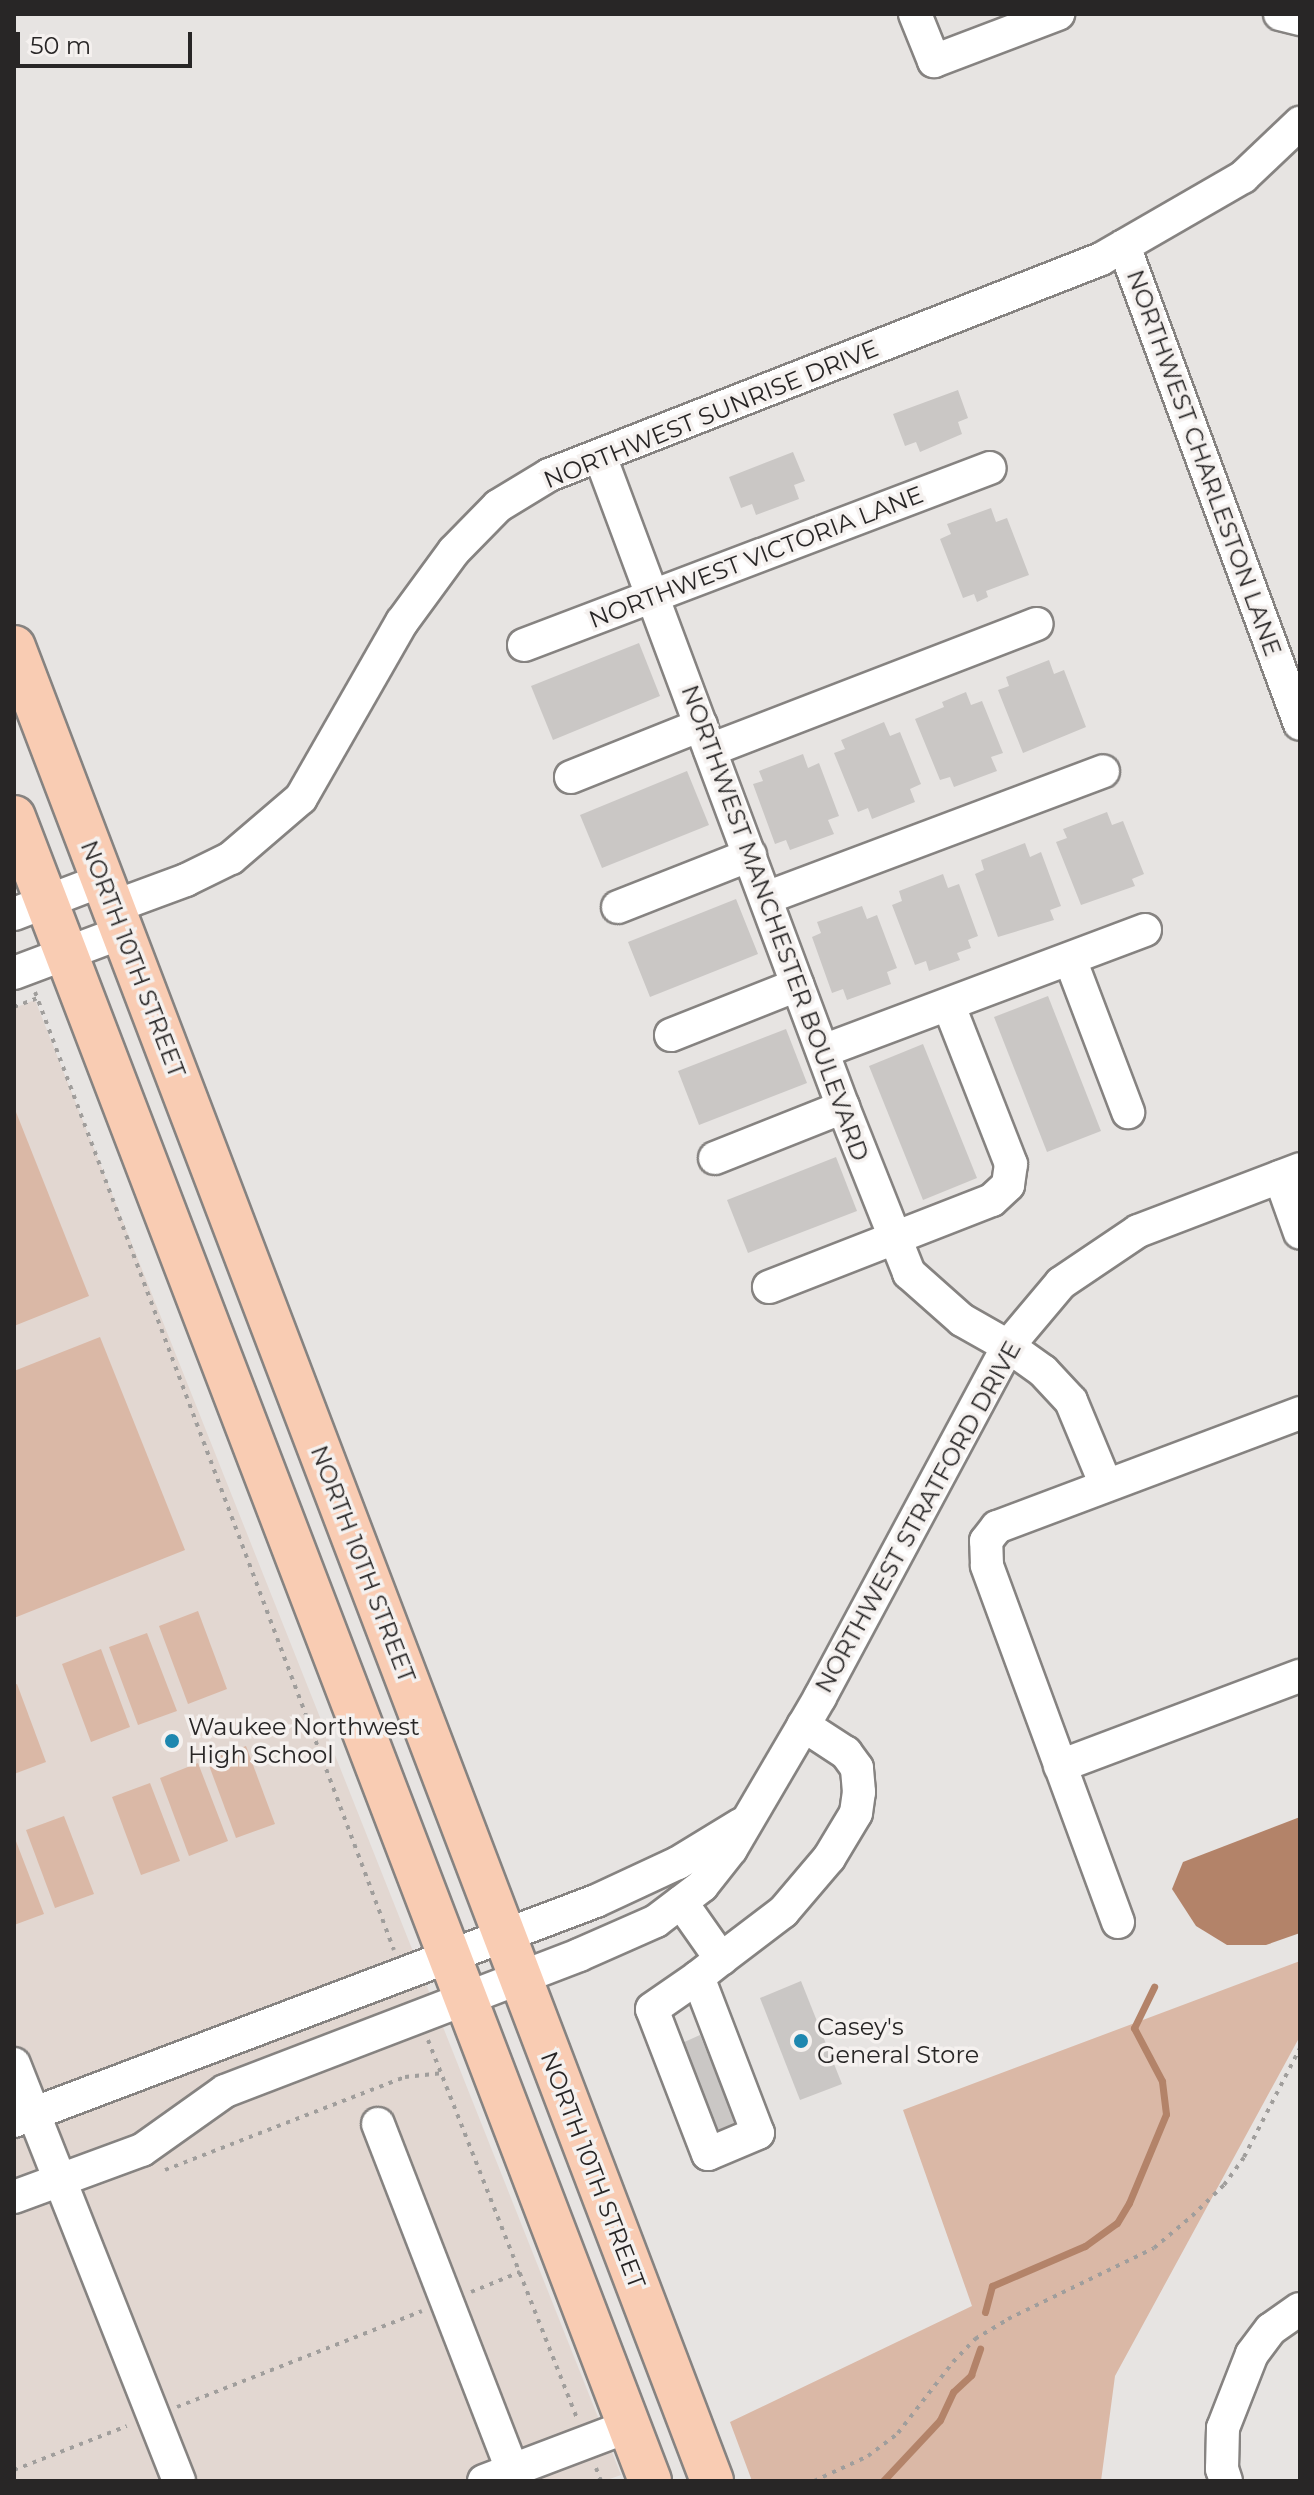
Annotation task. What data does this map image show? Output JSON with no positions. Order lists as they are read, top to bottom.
{
  "streets": {
    "main road": ["NORTH 10TH STREET"],
    "street": [
      "NORTHWEST SUNRISE DRIVE",
      "NORTHWEST CHARLESTON LANE",
      "NORTHWEST VICTORIA LANE",
      "NORTHWEST MANCHESTER BOULEVARD",
      "NORTHWEST STRATFORD DRIVE"
    ]
  },
  "crossings": [
    ["NORTHWEST SUNRISE DRIVE", "NORTHWEST CHARLESTON LANE"],
    ["NORTHWEST SUNRISE DRIVE", "NORTHWEST MANCHESTER BOULEVARD"],
    ["NORTHWEST SUNRISE DRIVE", "NORTH 10TH STREET"],
    ["NORTHWEST VICTORIA LANE", "NORTHWEST MANCHESTER BOULEVARD"],
    ["NORTHWEST MANCHESTER BOULEVARD", "NORTHWEST STRATFORD DRIVE"],
    ["NORTH 10TH STREET", "NORTHWEST STRATFORD DRIVE"]
  ],
  "places": ["Waukee Northwest High School", "Casey's General Store"],
  "scale_bar": "50 m"
}
